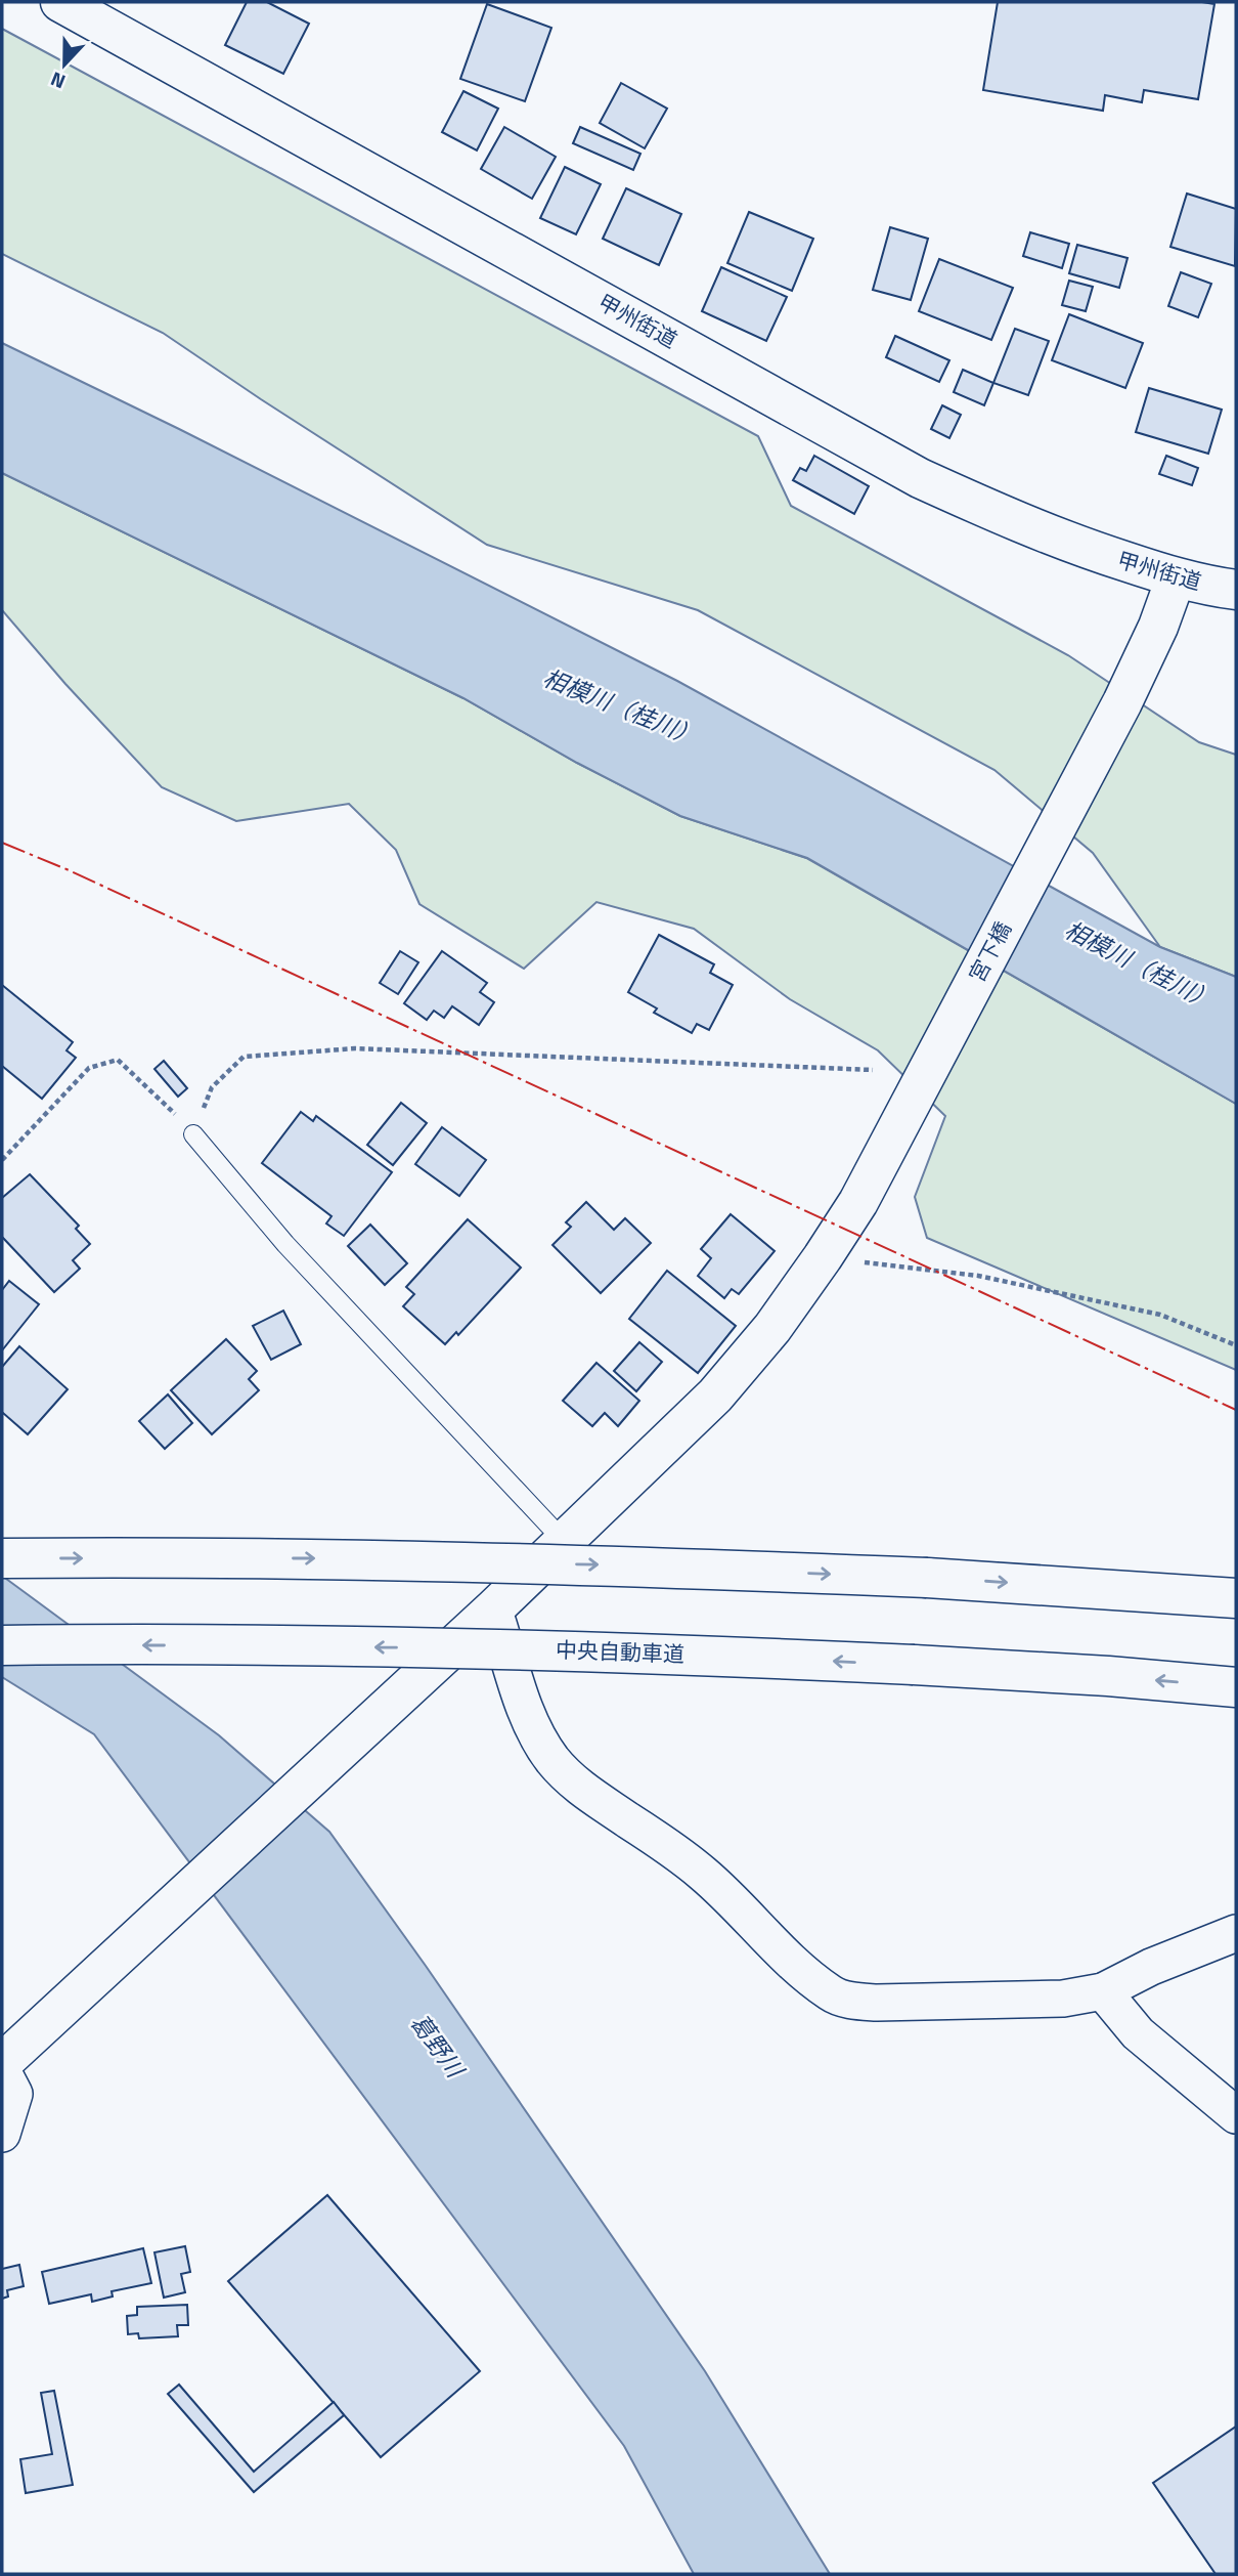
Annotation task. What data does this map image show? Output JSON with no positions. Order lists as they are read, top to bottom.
{
  "streets": {
    "main road": ["甲州街道", "宮下橋", "中央自動車道"]
  },
  "crossings": [
    ["甲州街道", "宮下橋"]
  ],
  "water": ["相模川（桂川）", "葛野川"],
  "north": "bottom"
}
